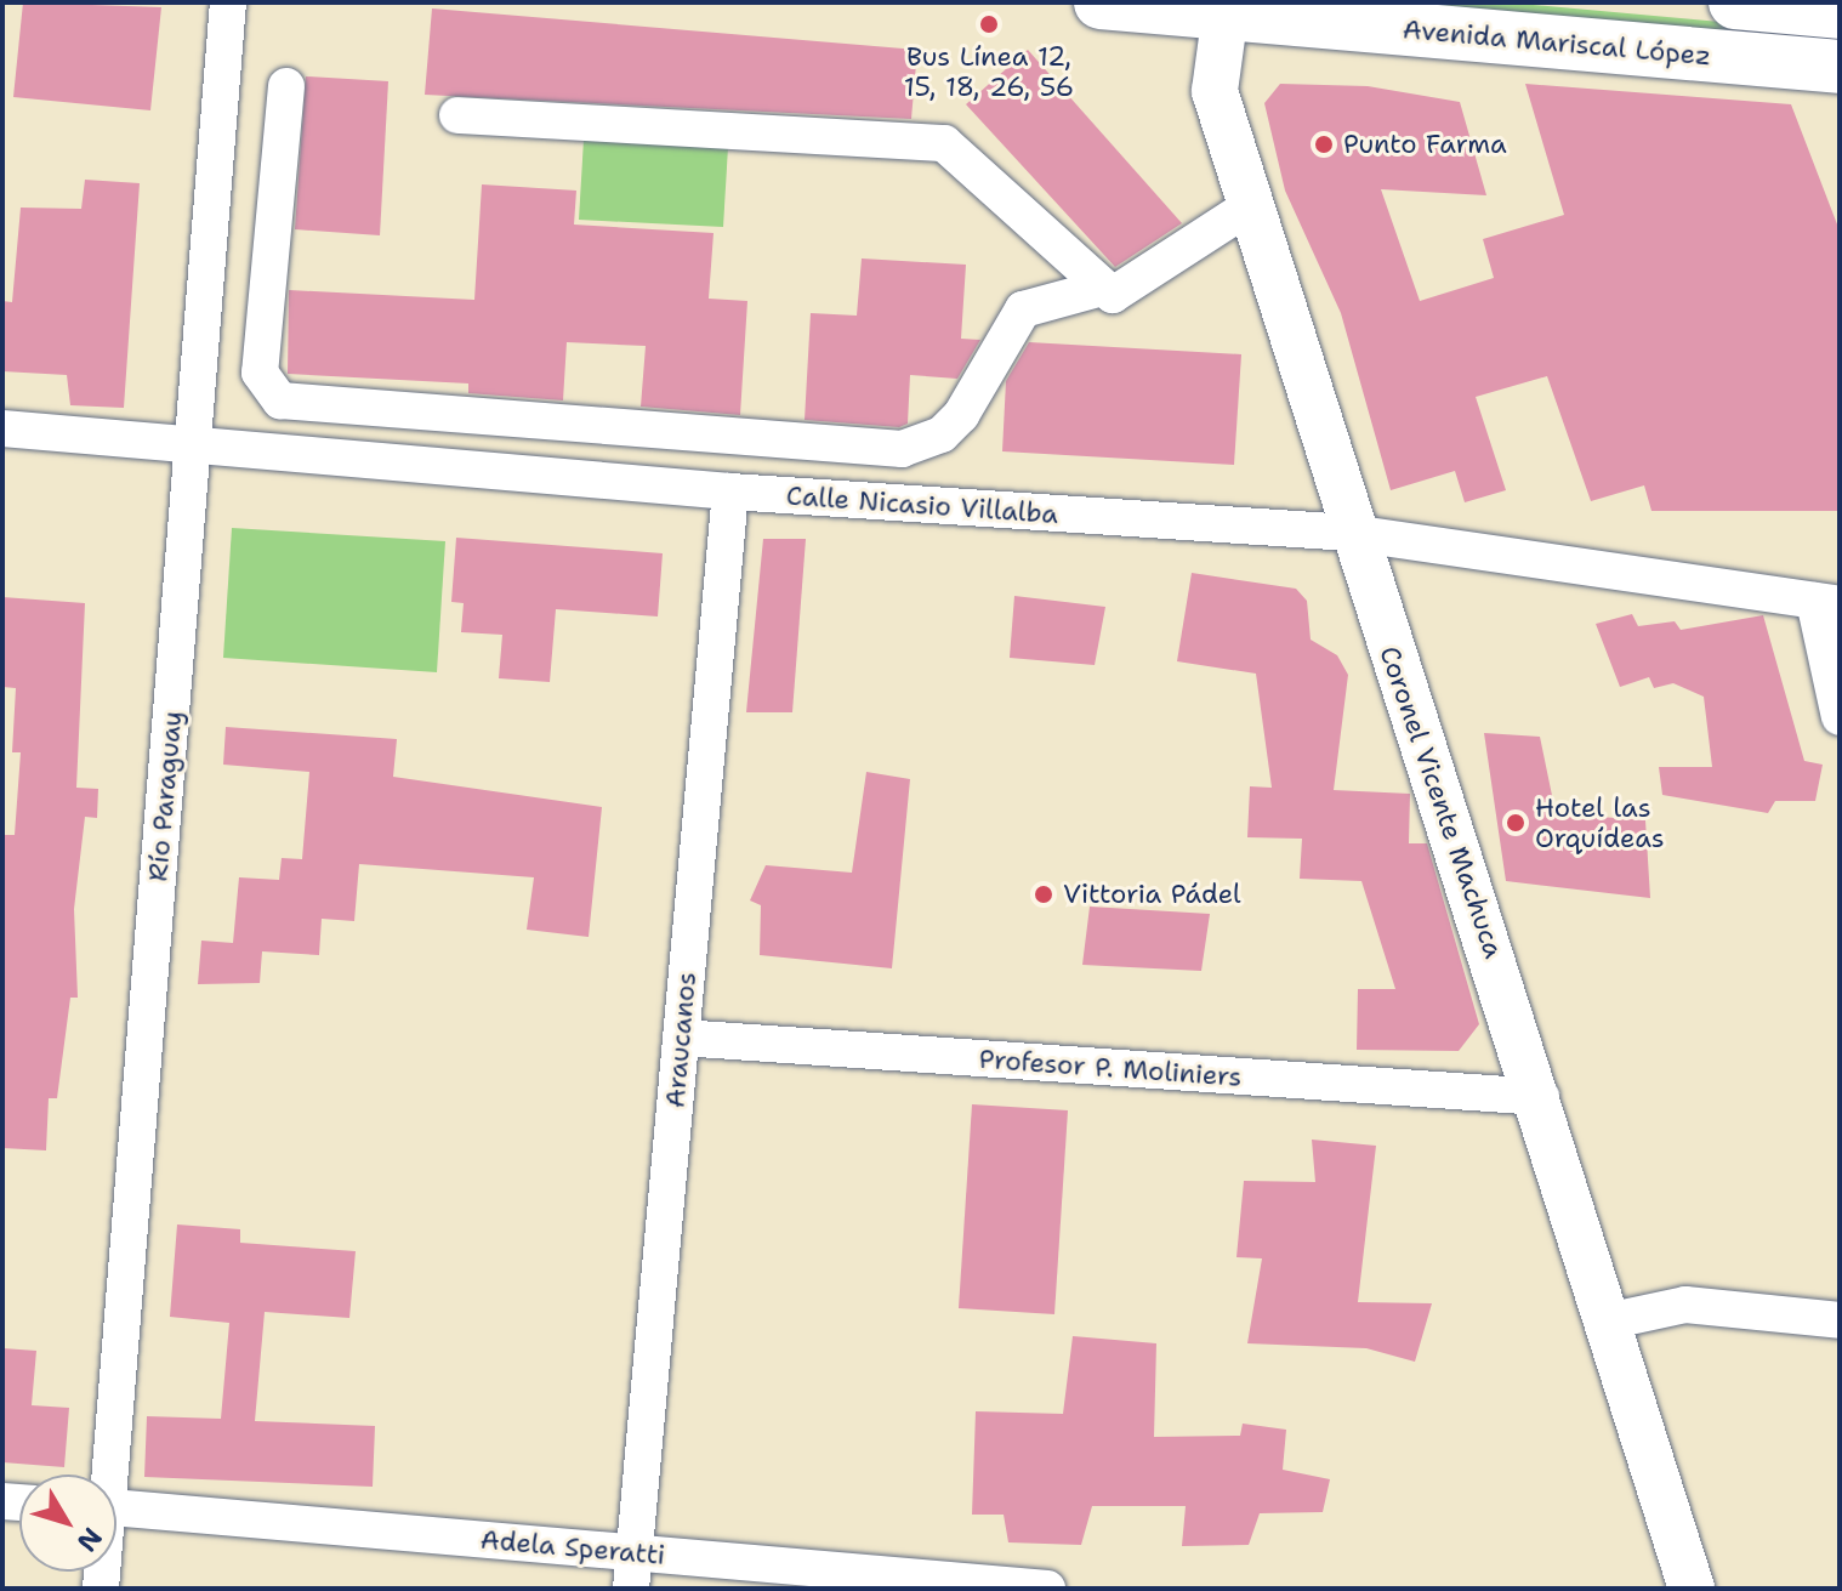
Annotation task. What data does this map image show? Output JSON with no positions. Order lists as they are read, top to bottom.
{
  "streets": {
    "highway": ["Avenida Mariscal López"],
    "street": [
      "Calle Nicasio Villalba",
      "Río Paraguay",
      "Coronel Vicente Machuca",
      "Araucanos",
      "Profesor P. Moliniers",
      "Adela Speratti"
    ]
  },
  "crossings": [
    ["Avenida Mariscal López", "Coronel Vicente Machuca"],
    ["Calle Nicasio Villalba", "Río Paraguay"],
    ["Calle Nicasio Villalba", "Coronel Vicente Machuca"],
    ["Calle Nicasio Villalba", "Araucanos"],
    ["Coronel Vicente Machuca", "Profesor P. Moliniers"],
    ["Araucanos", "Profesor P. Moliniers"],
    ["Araucanos", "Adela Speratti"]
  ],
  "places": [
    "Bus Línea 12, 15, 18, 26, 56",
    "Punto Farma",
    "Hotel las Orquídeas",
    "Vittoria Pádel"
  ],
  "north": "bottom right"
}
